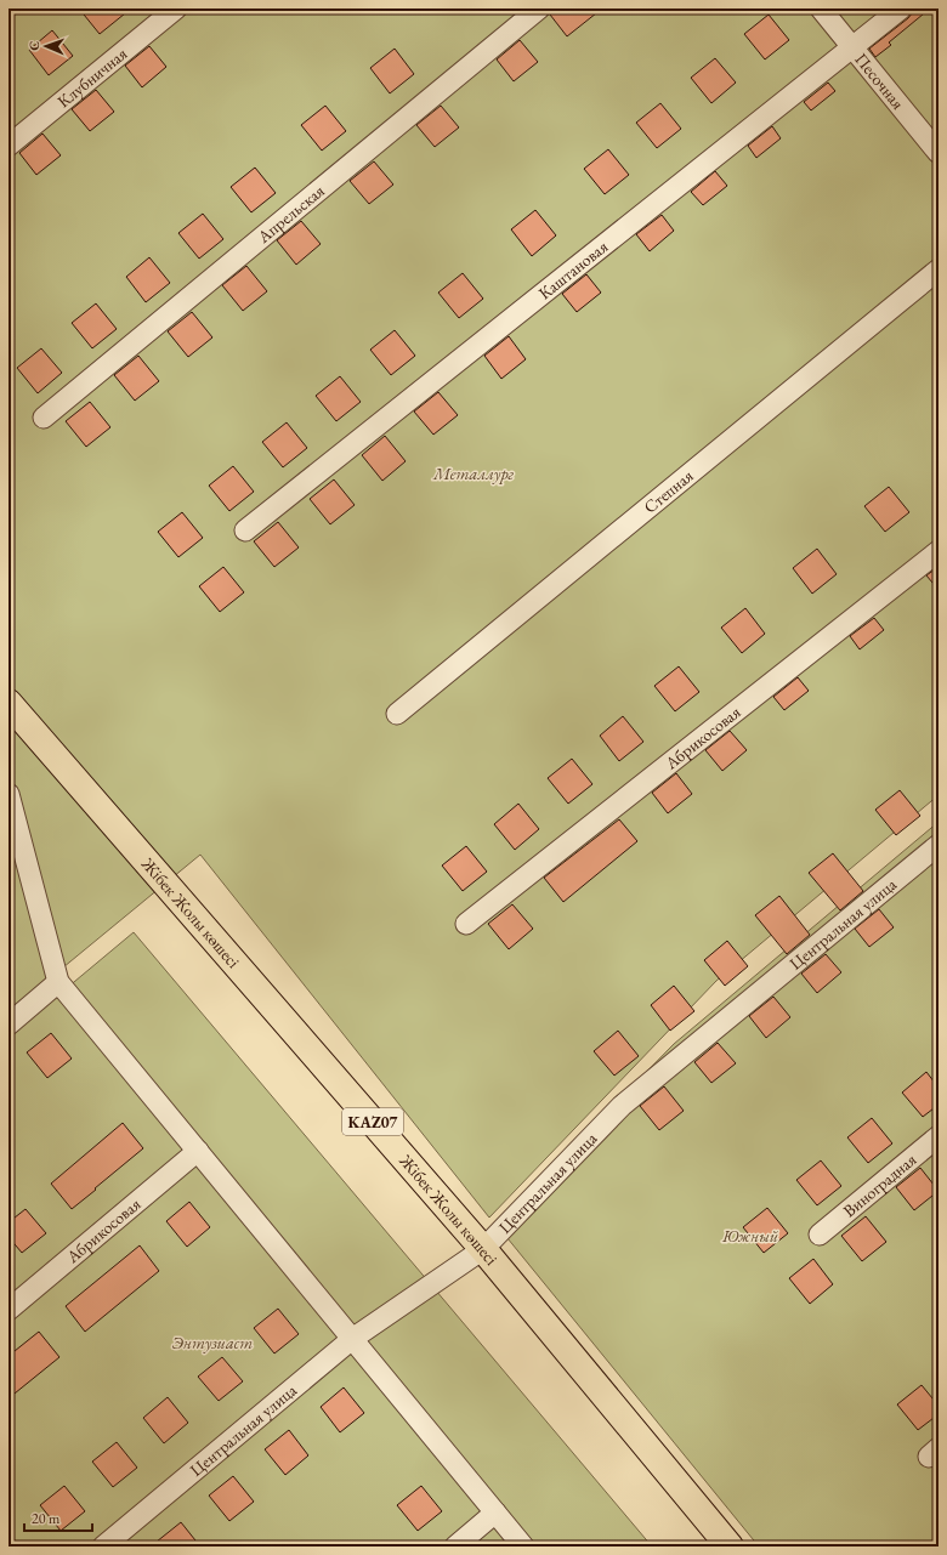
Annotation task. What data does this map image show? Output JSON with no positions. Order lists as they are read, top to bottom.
{
  "streets": {
    "highway": ["Жібек Жолы көшесі", "KAZ07"],
    "street": [
      "Клубничная",
      "Песочная",
      "Апрельская",
      "Каштановая",
      "Степная",
      "Абрикосовая",
      "Центральная улица",
      "Виноградная"
    ]
  },
  "crossings": [
    ["Песочная", "Каштановая"],
    ["Жібек Жолы көшесі", "Центральная улица"]
  ],
  "parks": ["Металлург", "Южный", "Энтузиаст"],
  "scale_bar": "20 m",
  "north": "left"
}
